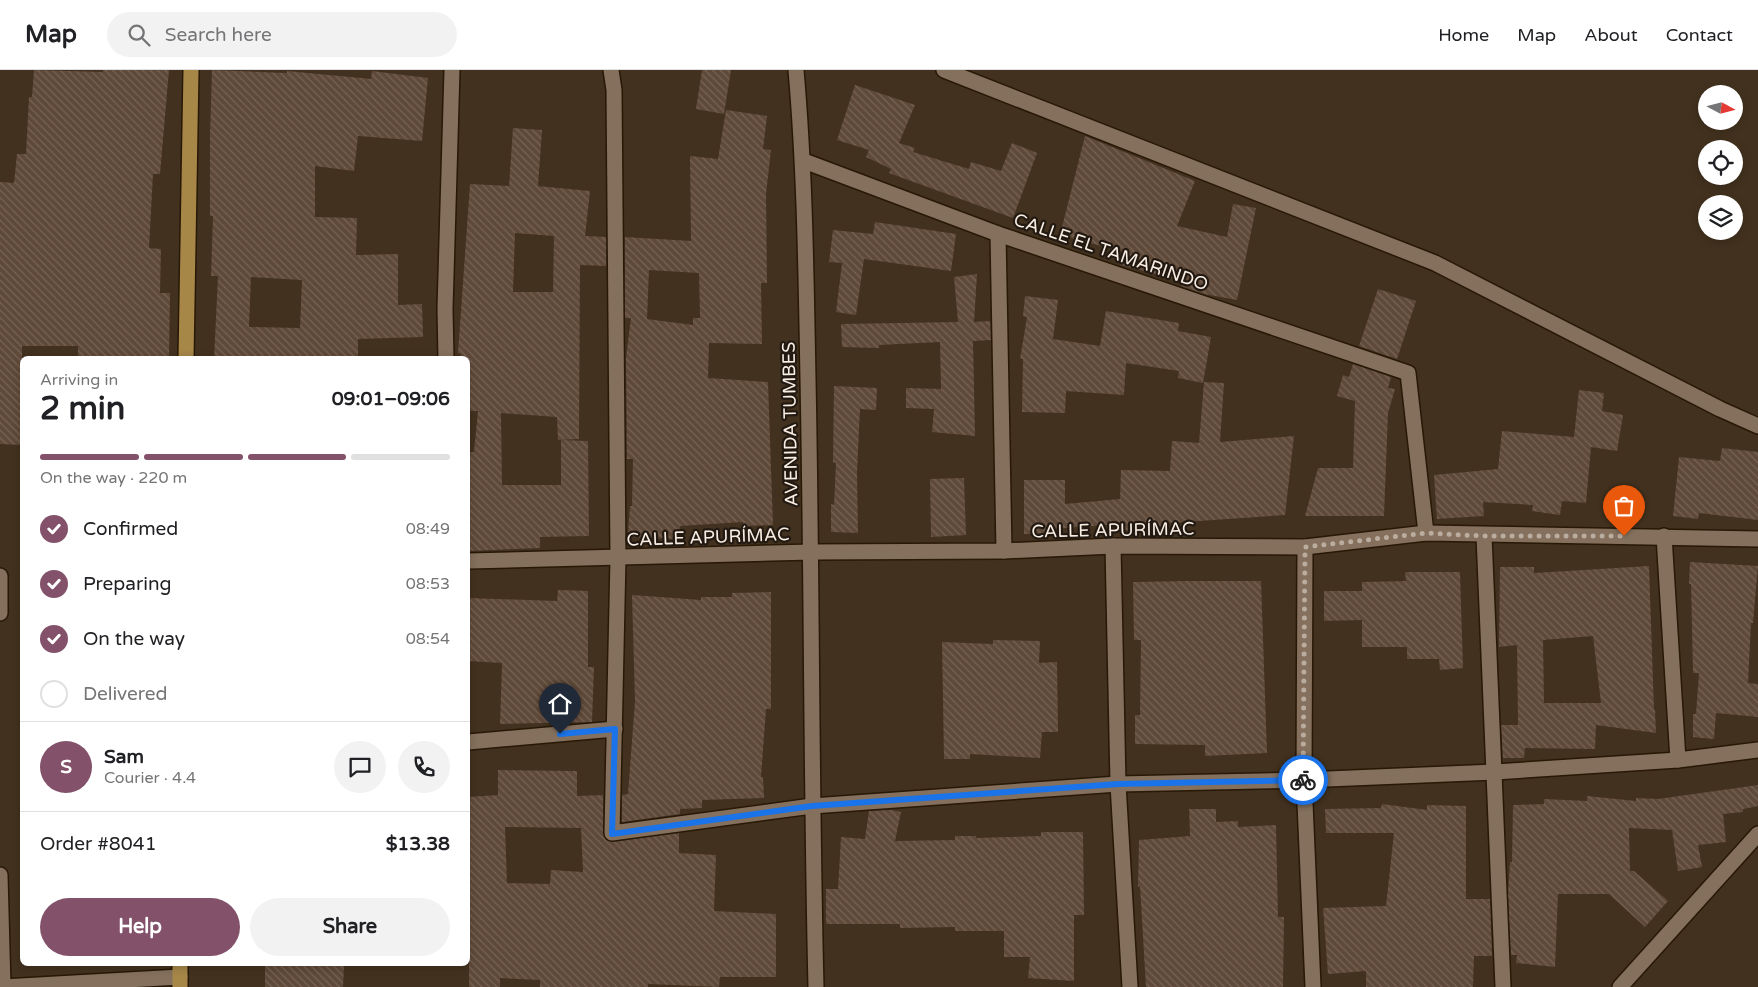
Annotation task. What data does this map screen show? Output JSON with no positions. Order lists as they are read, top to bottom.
{
  "streets": {
    "street": ["CALLE EL TAMARINDO", "AVENIDA TUMBES", "CALLE APURÍMAC"]
  },
  "crossings": [
    ["CALLE EL TAMARINDO", "AVENIDA TUMBES"],
    ["CALLE EL TAMARINDO", "CALLE APURÍMAC"],
    ["AVENIDA TUMBES", "CALLE APURÍMAC"]
  ],
  "north": "right",
  "page": {
    "header": "Map",
    "search": "Search here",
    "nav": [
      "Home",
      "Map",
      "About",
      "Contact"
    ],
    "heading": ["2 min", "Arriving in", "09:01–09:06"],
    "panel": [
      "Sam",
      "Courier · 4.4",
      "Order #8041",
      "$13.38"
    ],
    "bar": "On the way · 220 m",
    "list": [
      ["Confirmed", "08:49"],
      ["Preparing", "08:53"],
      ["On the way", "08:54"],
      "Delivered"
    ],
    "round": "S",
    "buttons": ["Help", "Share"]
  }
}
